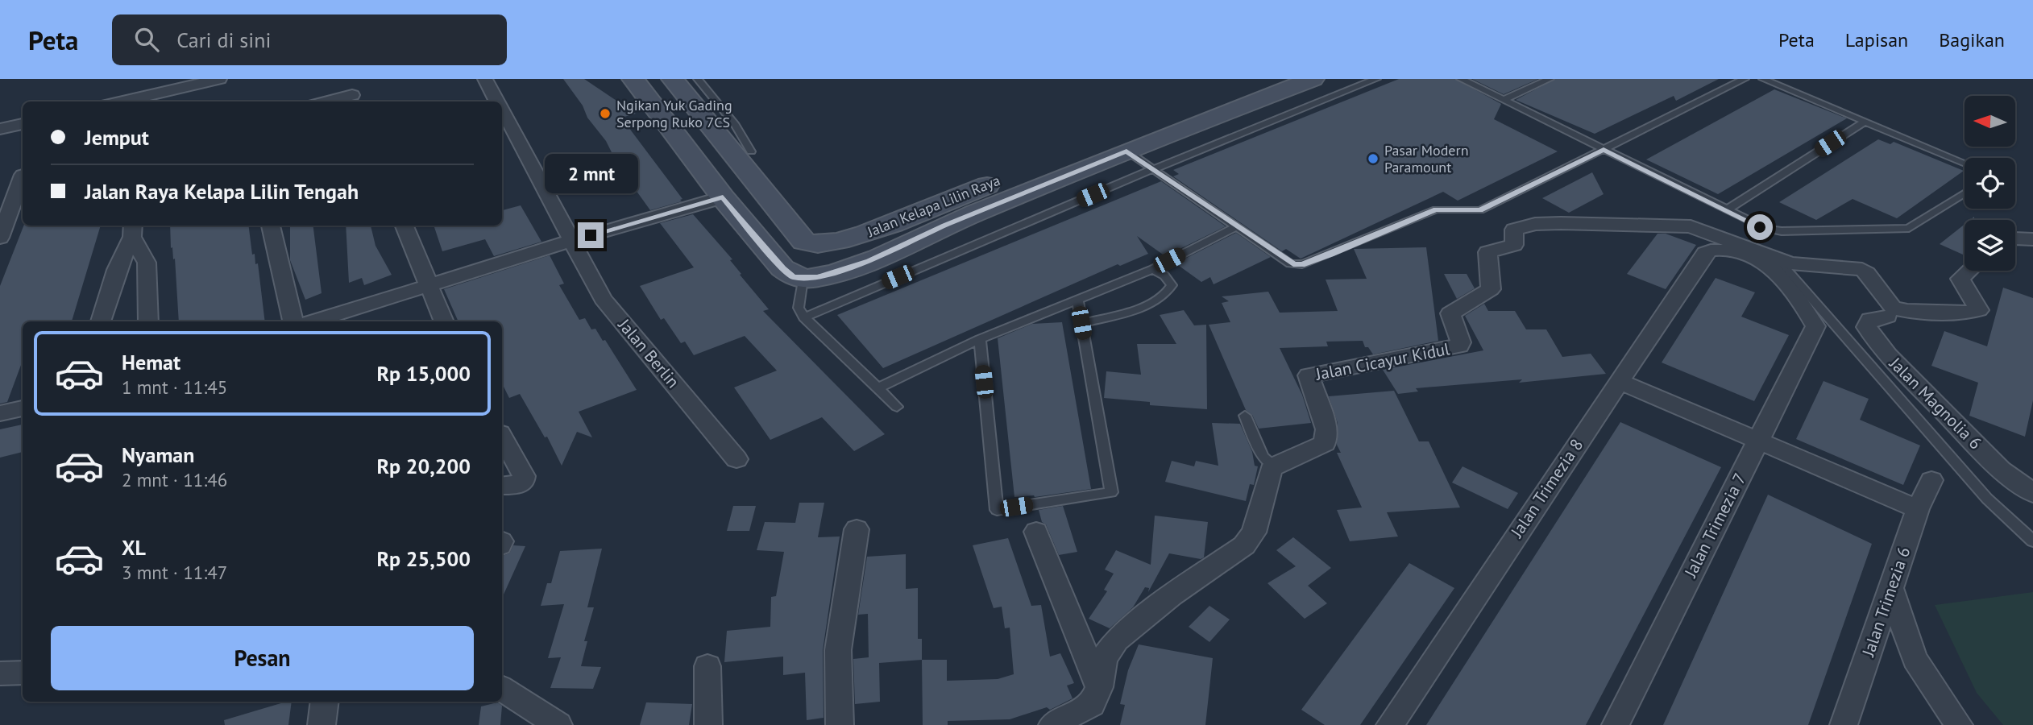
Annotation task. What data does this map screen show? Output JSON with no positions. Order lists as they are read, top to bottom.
{
  "streets": {
    "street": [
      "Jalan Kelapa Lilin Raya",
      "Jalan Berlin",
      "Jalan Cicayur Kidul",
      "Jalan Magnolia 6",
      "Jalan Trimezia 8",
      "Jalan Trimezia 7",
      "Jalan Trimezia 6"
    ]
  },
  "crossings": [
    ["Jalan Trimezia 8", "Jalan Trimezia 7"]
  ],
  "places": ["Ngikan Yuk Gading Serpong Ruko 7CS", "Pasar Modern Paramount"],
  "north": "left",
  "page": {
    "header": "Peta",
    "search": "Cari di sini",
    "nav": ["Peta", "Lapisan", "Bagikan"],
    "banner": ["Jemput", "Jalan Raya Kelapa Lilin Tengah"],
    "bubble": "2 mnt",
    "list": [
      {
        "name": "Hemat",
        "note": "1 mnt · 11:45",
        "value": "Rp 15,000"
      },
      {
        "name": "Nyaman",
        "note": "2 mnt · 11:46",
        "value": "Rp 20,200"
      },
      {
        "name": "XL",
        "note": "3 mnt · 11:47",
        "value": "Rp 25,500"
      }
    ],
    "buttons": "Pesan"
  }
}
